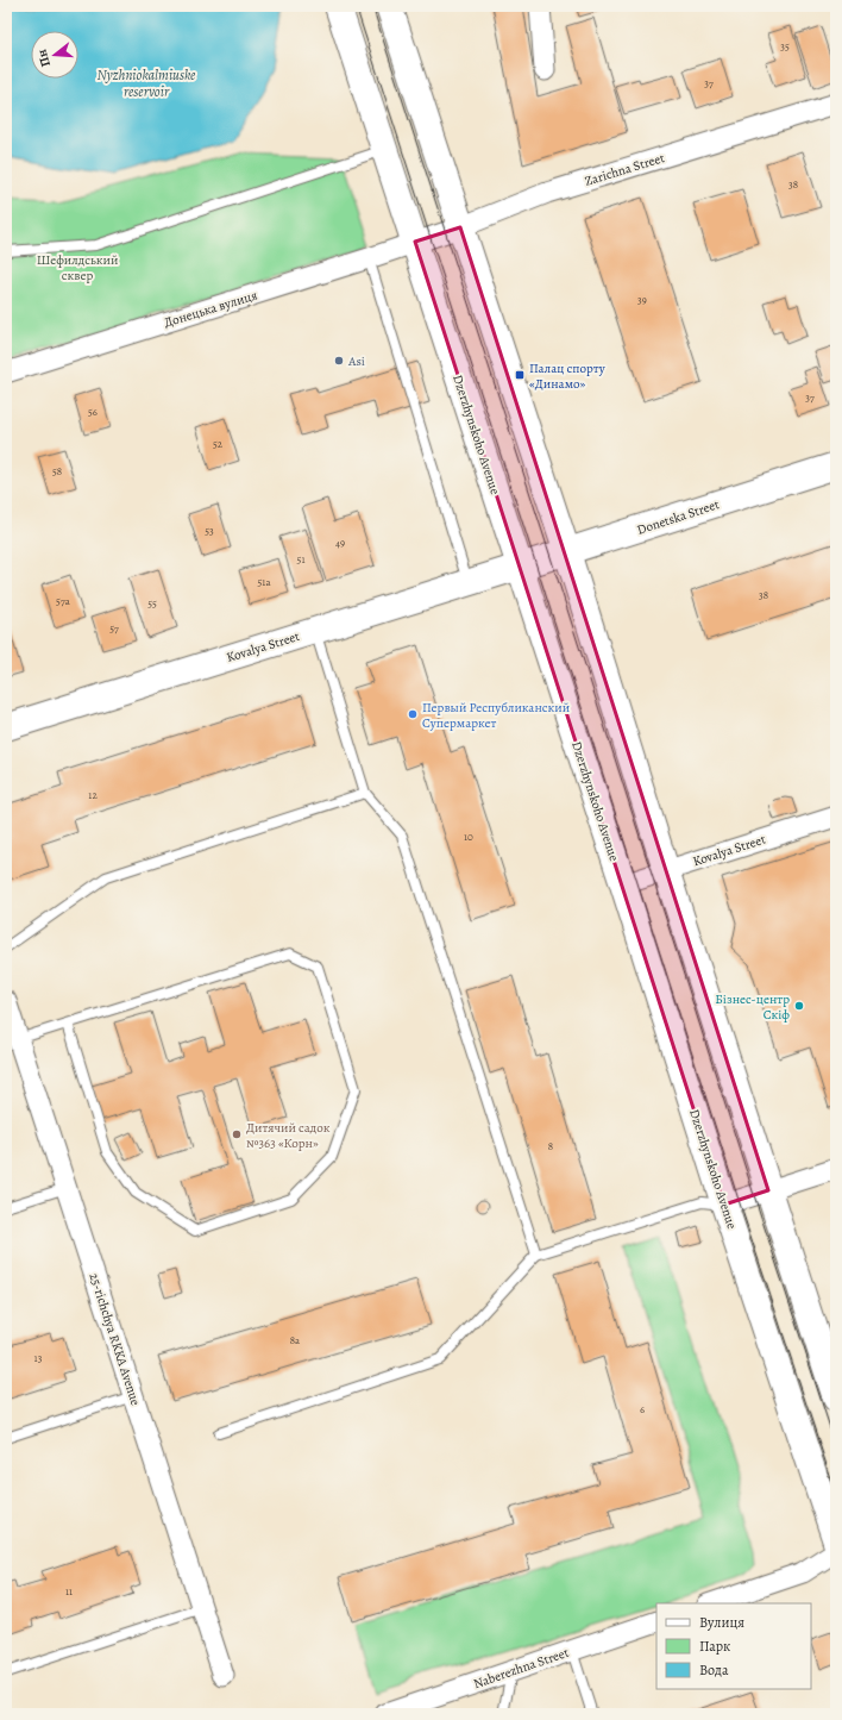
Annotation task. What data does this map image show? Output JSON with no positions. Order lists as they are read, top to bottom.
{
  "streets": {
    "street": [
      "Zarichna Street",
      "Донецька вулиця",
      "Dzerzhynskoho Avenue",
      "Donetska Street",
      "Kovalya Street",
      "25-richchya RKKA Avenue",
      "Naberezhna Street"
    ]
  },
  "crossings": [
    ["Zarichna Street", "Донецька вулиця"],
    ["Zarichna Street", "Dzerzhynskoho Avenue"],
    ["Донецька вулиця", "Dzerzhynskoho Avenue"],
    ["Dzerzhynskoho Avenue", "Donetska Street"],
    ["Dzerzhynskoho Avenue", "Kovalya Street"],
    ["Donetska Street", "Kovalya Street"]
  ],
  "water": ["Nyzhniokalmiuske reservoir"],
  "parks": ["Шефилдський сквер"],
  "places": {
    "other": [
      "Asi",
      "Первый Республиканский Супермаркет",
      "Бізнес-центр Скіф",
      "Дитячий садок №363 «Корн»"
    ],
    "transit": ["Палац спорту «Динамо»"]
  },
  "house_numbers": [
    "35",
    "37",
    "38",
    "39",
    "37",
    "56",
    "52",
    "58",
    "53",
    "49",
    "51",
    "51а",
    "38",
    "57а",
    "55",
    "57",
    "12",
    "10",
    "8",
    "8а",
    "13",
    "6",
    "11"
  ],
  "legend": ["Вулиця", "Парк", "Вода"],
  "north": "left"
}
